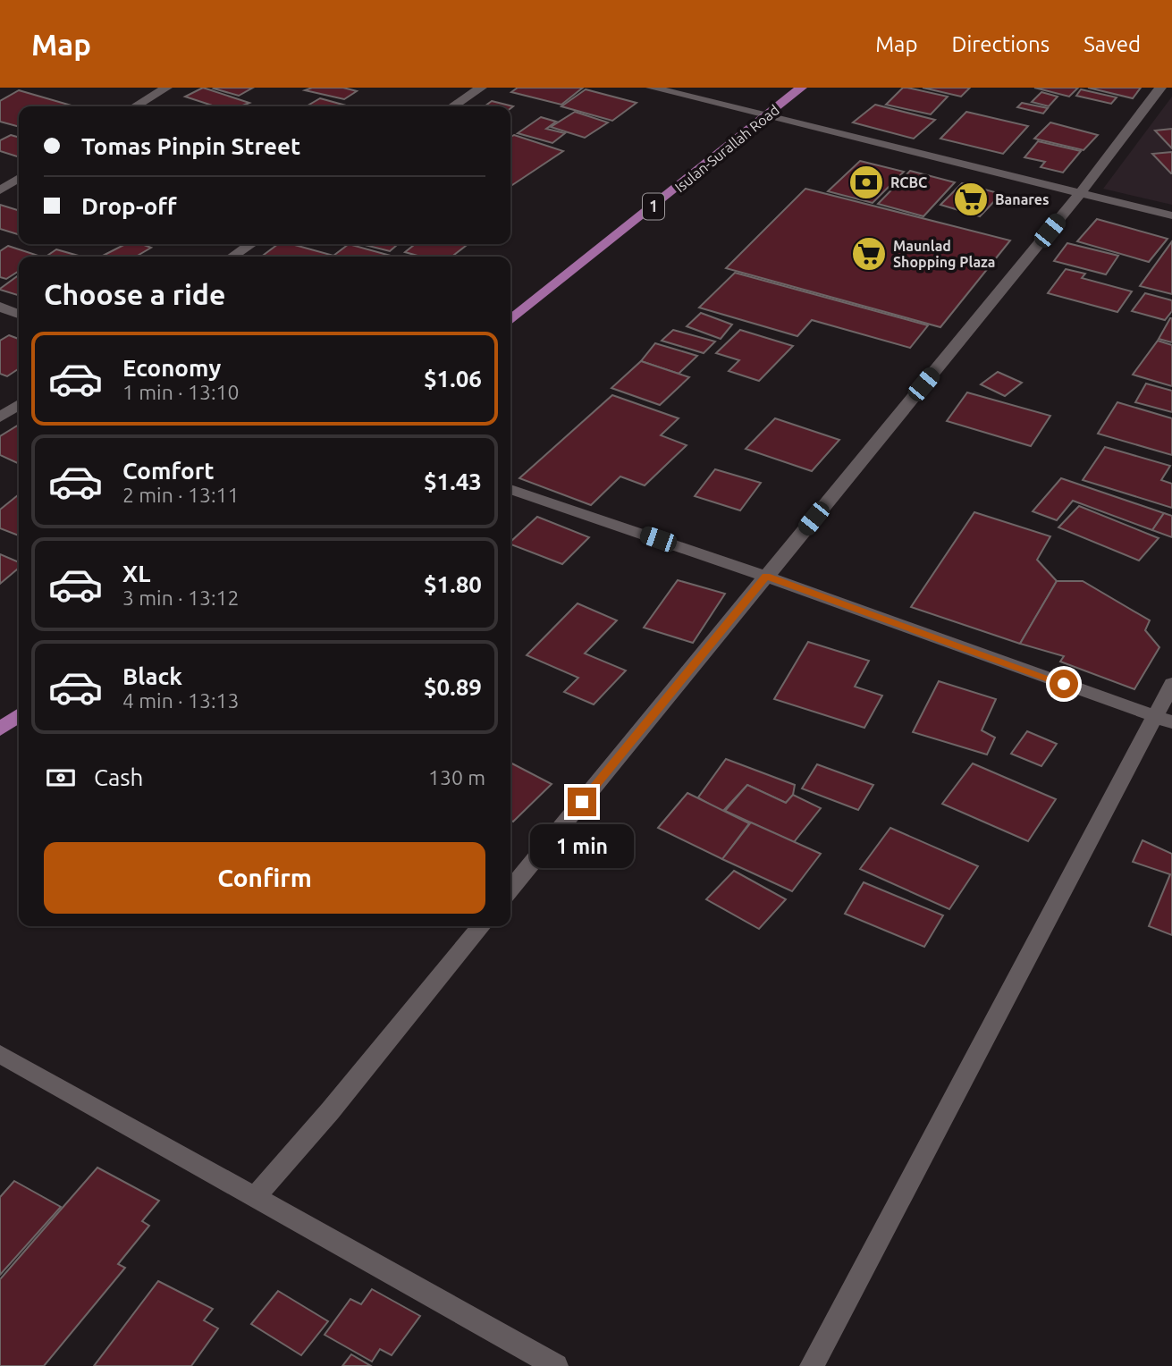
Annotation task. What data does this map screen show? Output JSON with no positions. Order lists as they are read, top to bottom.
{
  "streets": {
    "highway": ["Isulan-Surallah Road", "1"]
  },
  "places": {
    "bank": ["RCBC"],
    "supermarket": ["Banares", "Maunlad Shopping Plaza"]
  },
  "page": {
    "header": "Map",
    "nav": ["Map", "Directions", "Saved"],
    "banner": ["Tomas Pinpin Street", "Drop-off"],
    "heading": "Choose a ride",
    "list": [
      {
        "name": "Economy",
        "note": "1 min · 13:10",
        "value": "$1.06"
      },
      {
        "name": "Comfort",
        "note": "2 min · 13:11",
        "value": "$1.43"
      },
      {
        "name": "XL",
        "note": "3 min · 13:12",
        "value": "$1.80"
      },
      {
        "name": "Black",
        "note": "4 min · 13:13",
        "value": "$0.89"
      }
    ],
    "pay": ["Cash", "130 m"],
    "bubble": "1 min",
    "buttons": "Confirm"
  }
}
